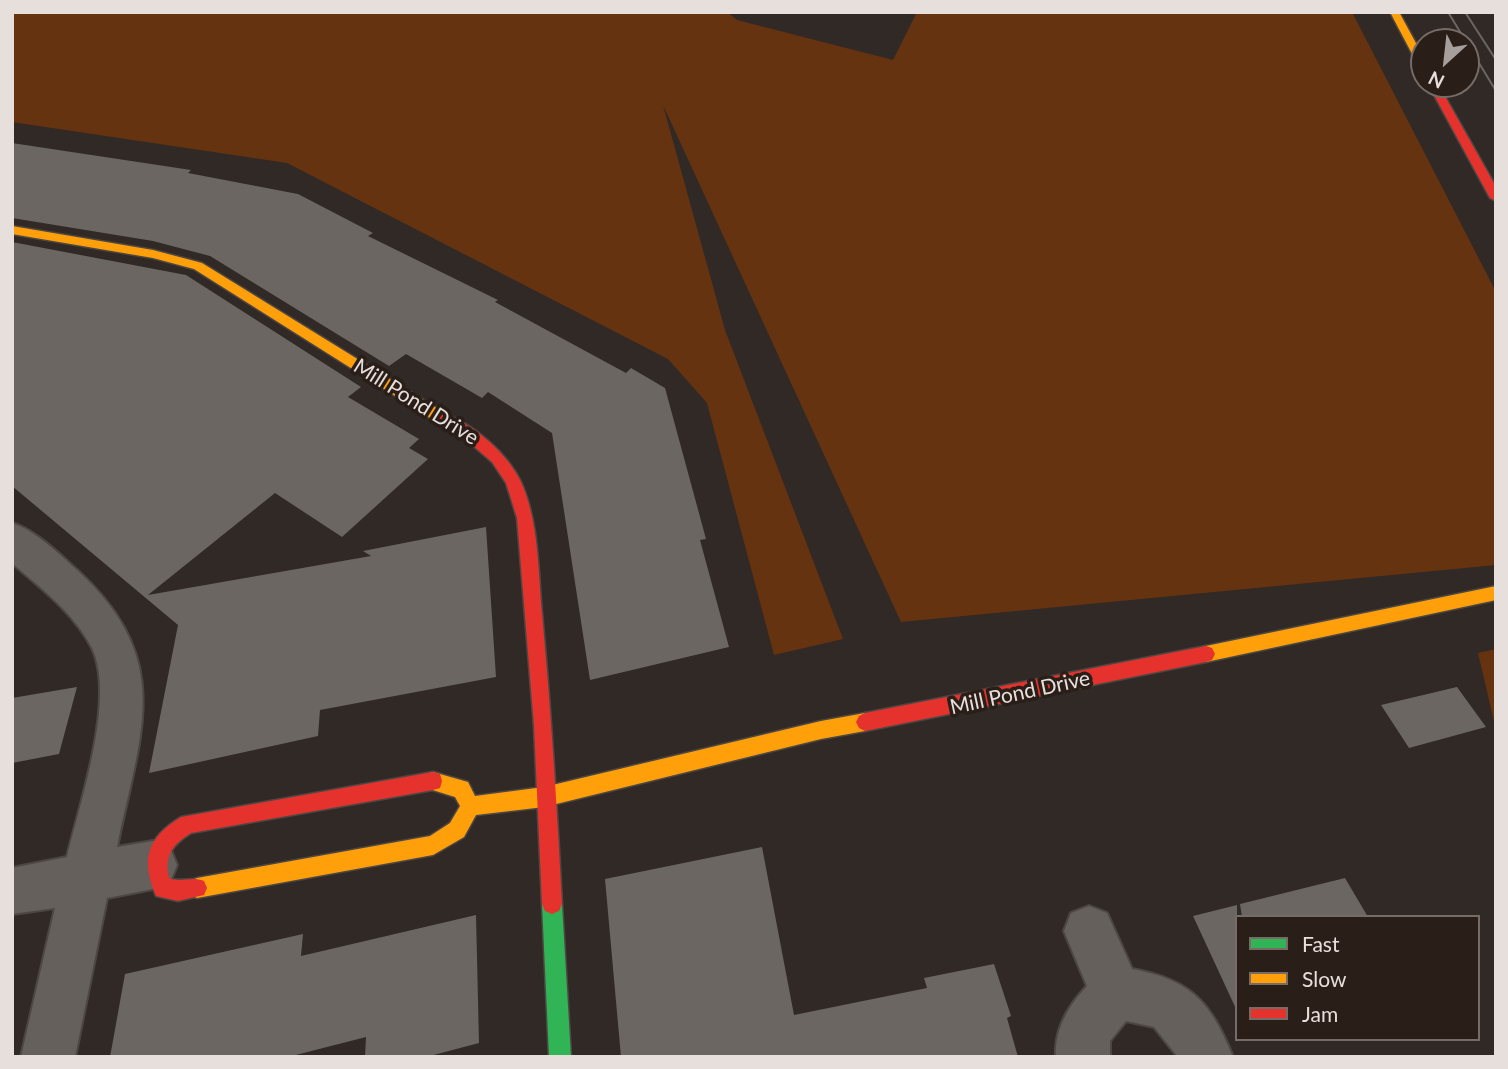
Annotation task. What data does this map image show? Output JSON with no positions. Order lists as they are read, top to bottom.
{
  "streets": {
    "main road": ["Mill Pond Drive"]
  },
  "legend": ["Fast", "Slow", "Jam"],
  "north": "bottom left"
}
